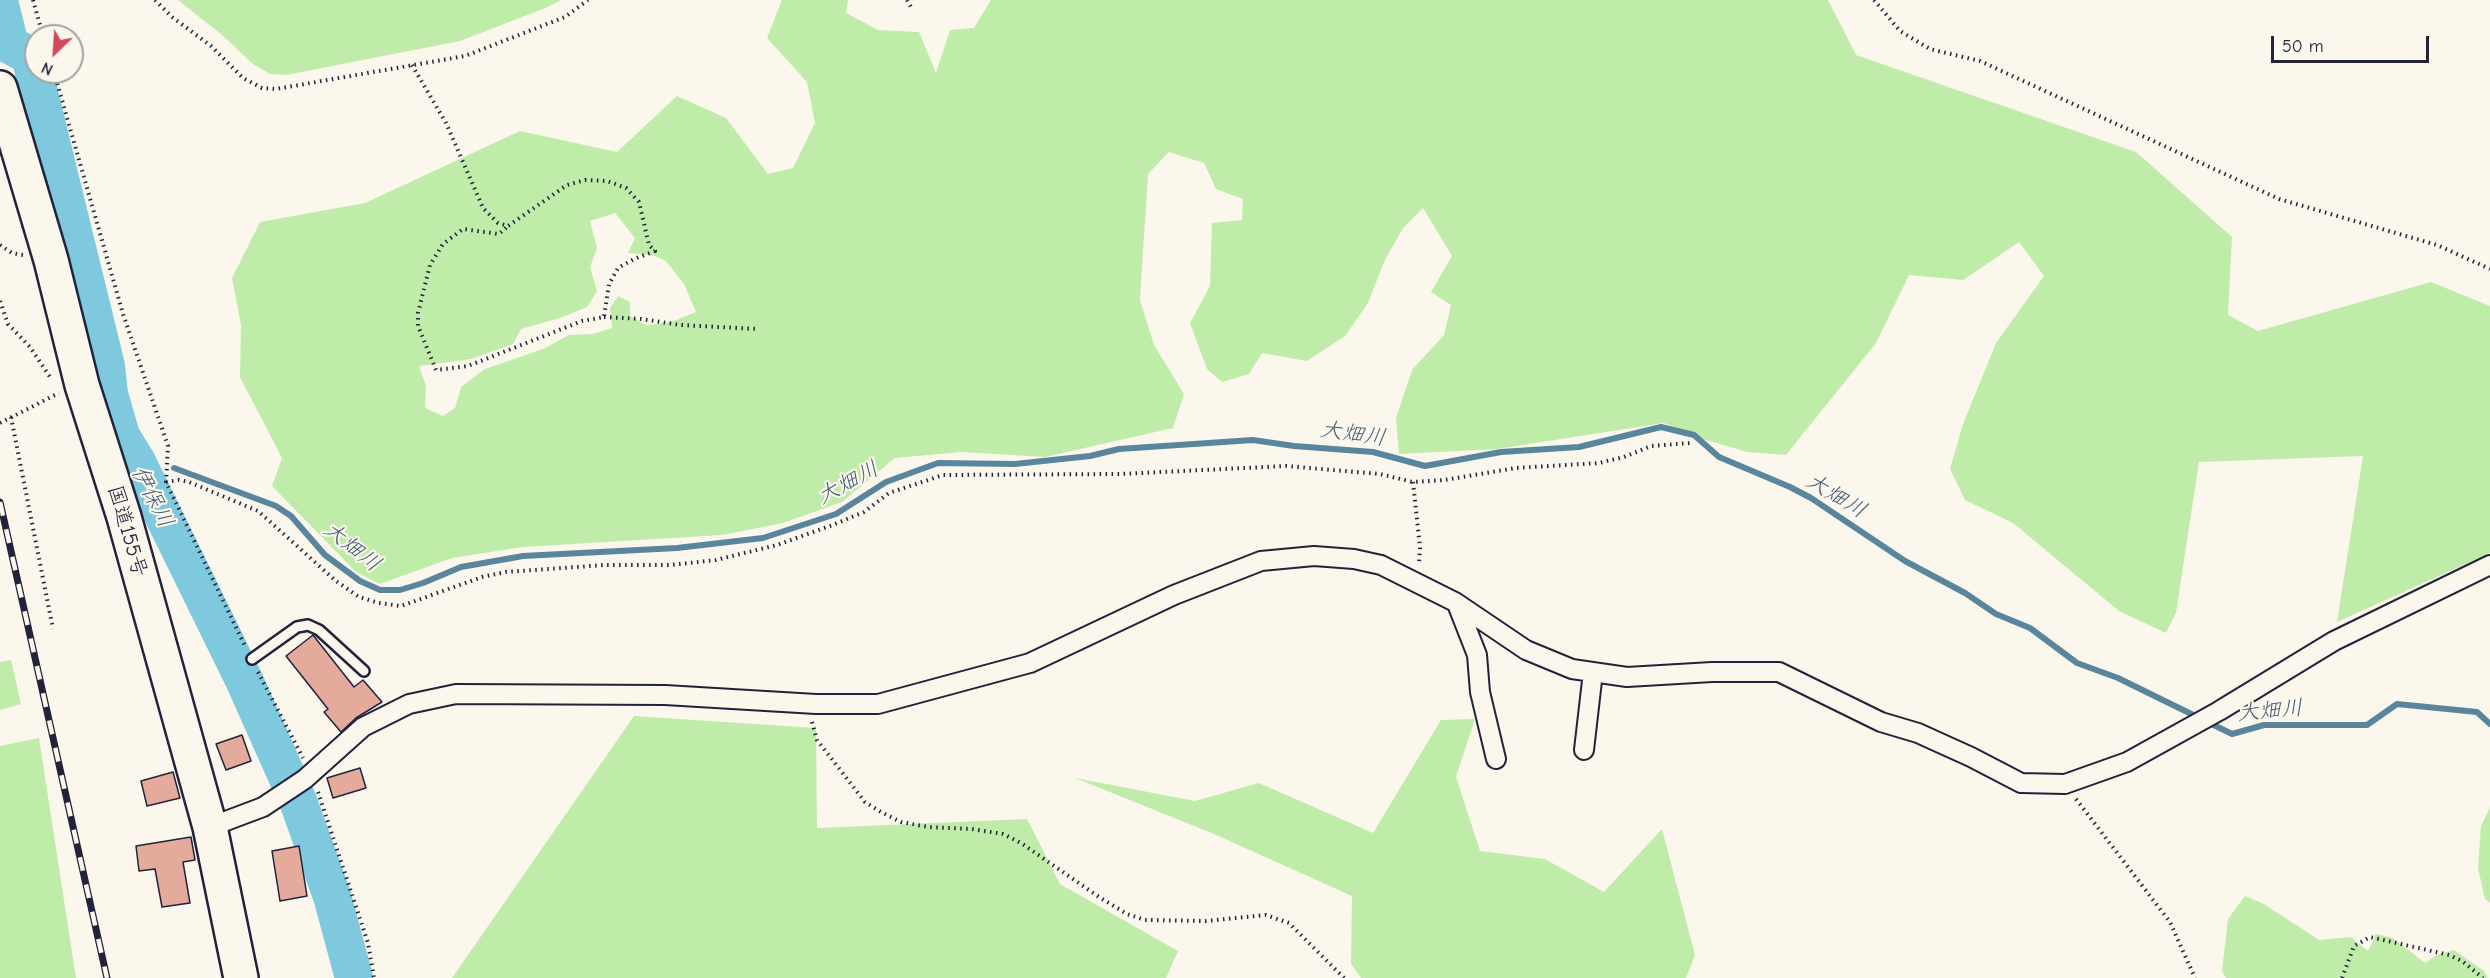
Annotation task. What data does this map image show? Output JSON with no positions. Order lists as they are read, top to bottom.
{
  "streets": {
    "highway": ["国道155号"]
  },
  "water": ["大畑川", "伊保川"],
  "scale_bar": "50 m",
  "north": "bottom left"
}
